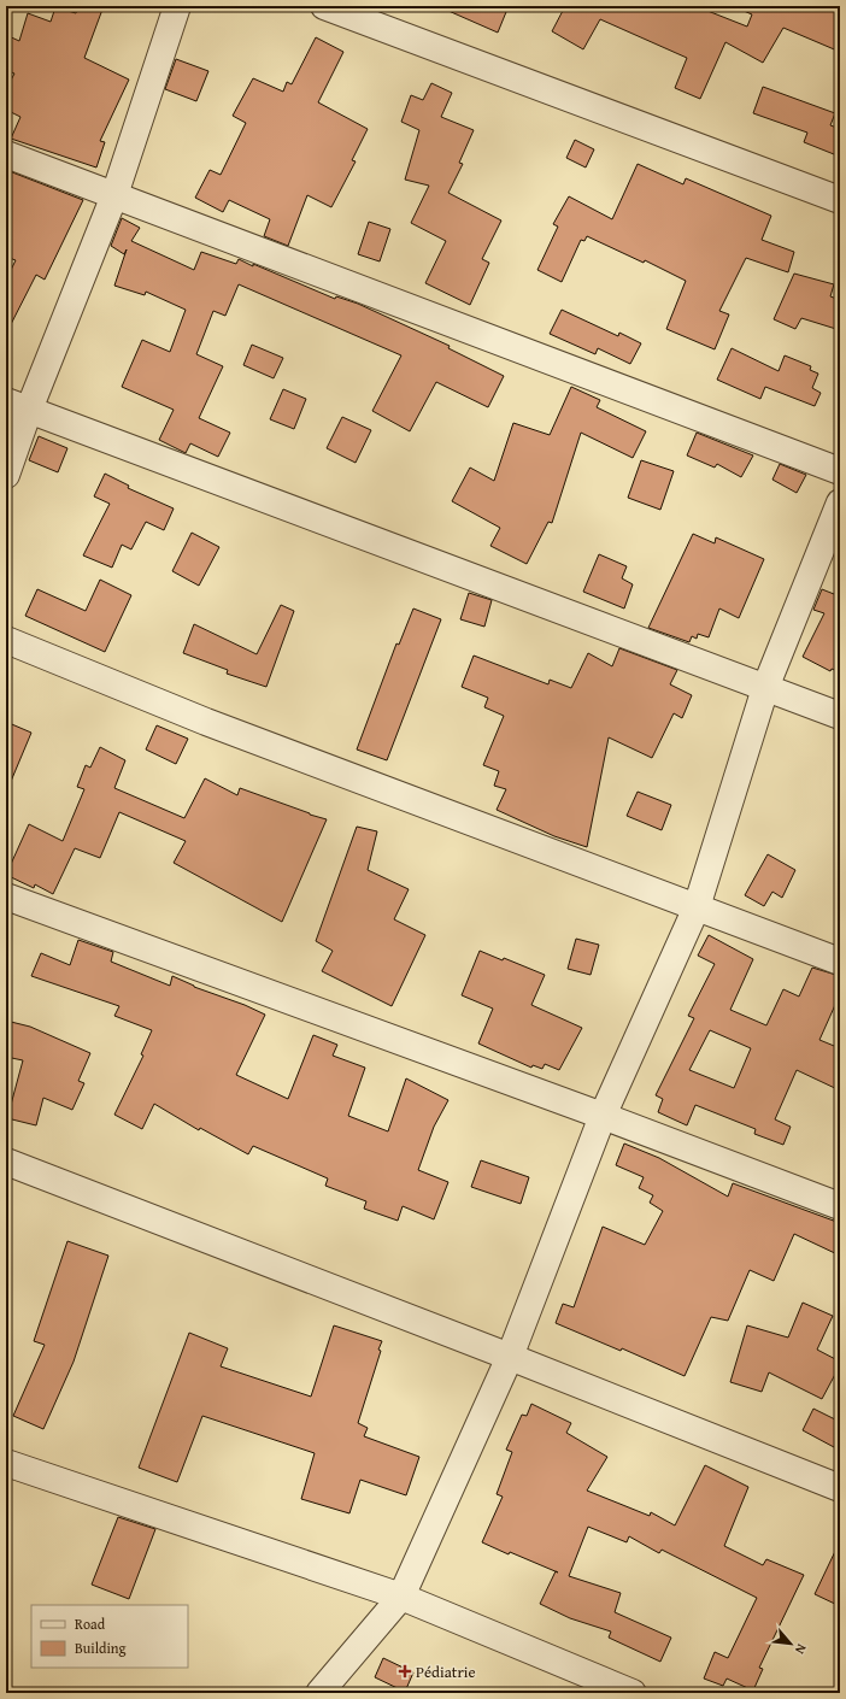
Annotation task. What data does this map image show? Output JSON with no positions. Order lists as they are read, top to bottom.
{
  "places": {
    "health": ["Pédiatrie"]
  },
  "legend": ["Road", "Building"],
  "north": "bottom right"
}
